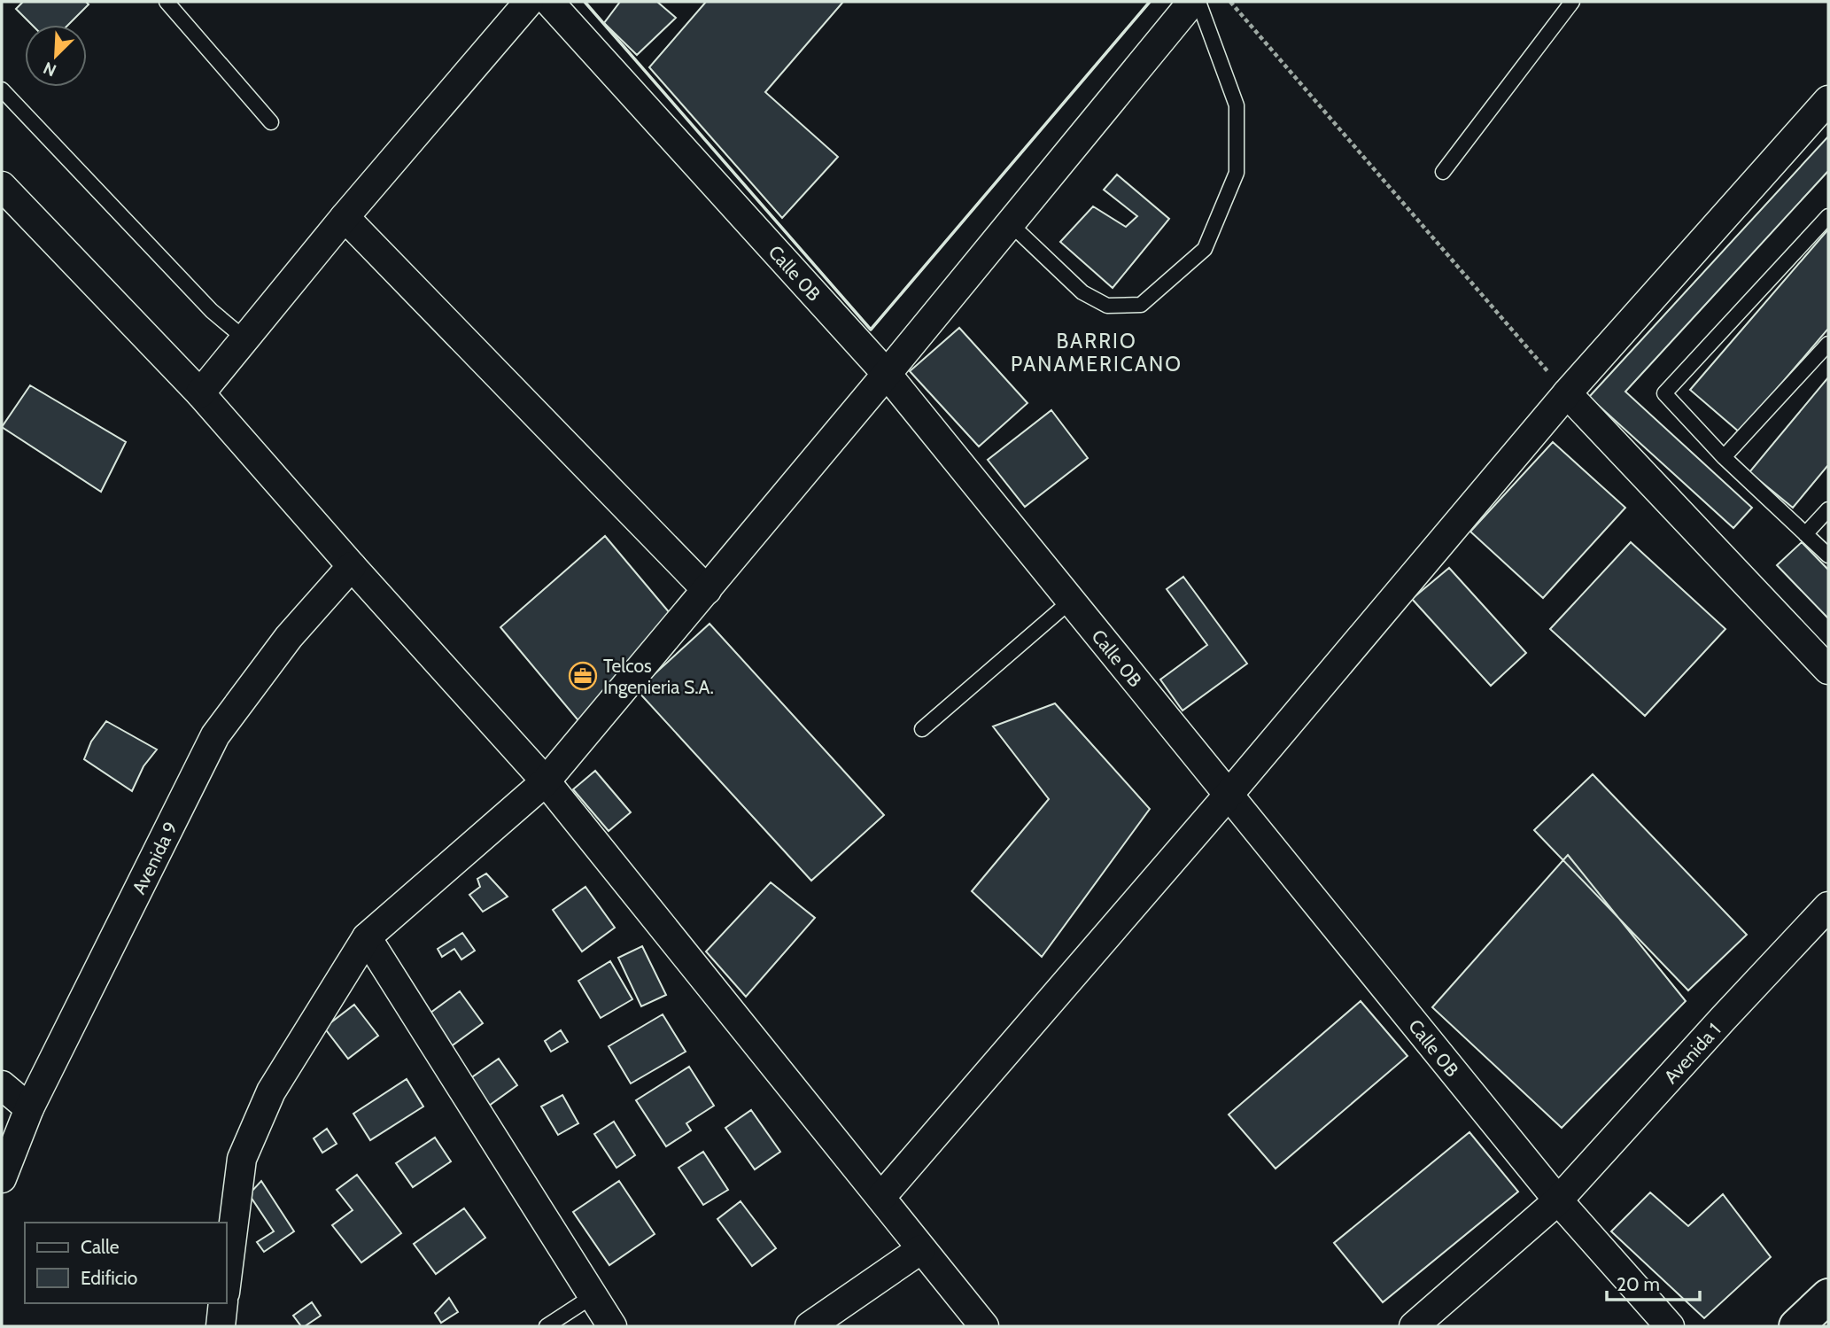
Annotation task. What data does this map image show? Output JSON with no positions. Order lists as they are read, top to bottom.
{
  "streets": {
    "street": ["Calle 0B", "Avenida 9", "Avenida 1"]
  },
  "crossings": [
    ["Calle 0B", "Avenida 1"]
  ],
  "districts": ["BARRIO PANAMERICANO"],
  "places": {
    "office": ["Telcos Ingenieria S.A."]
  },
  "legend": ["Calle", "Edificio"],
  "scale_bar": "20 m",
  "north": "bottom left"
}
